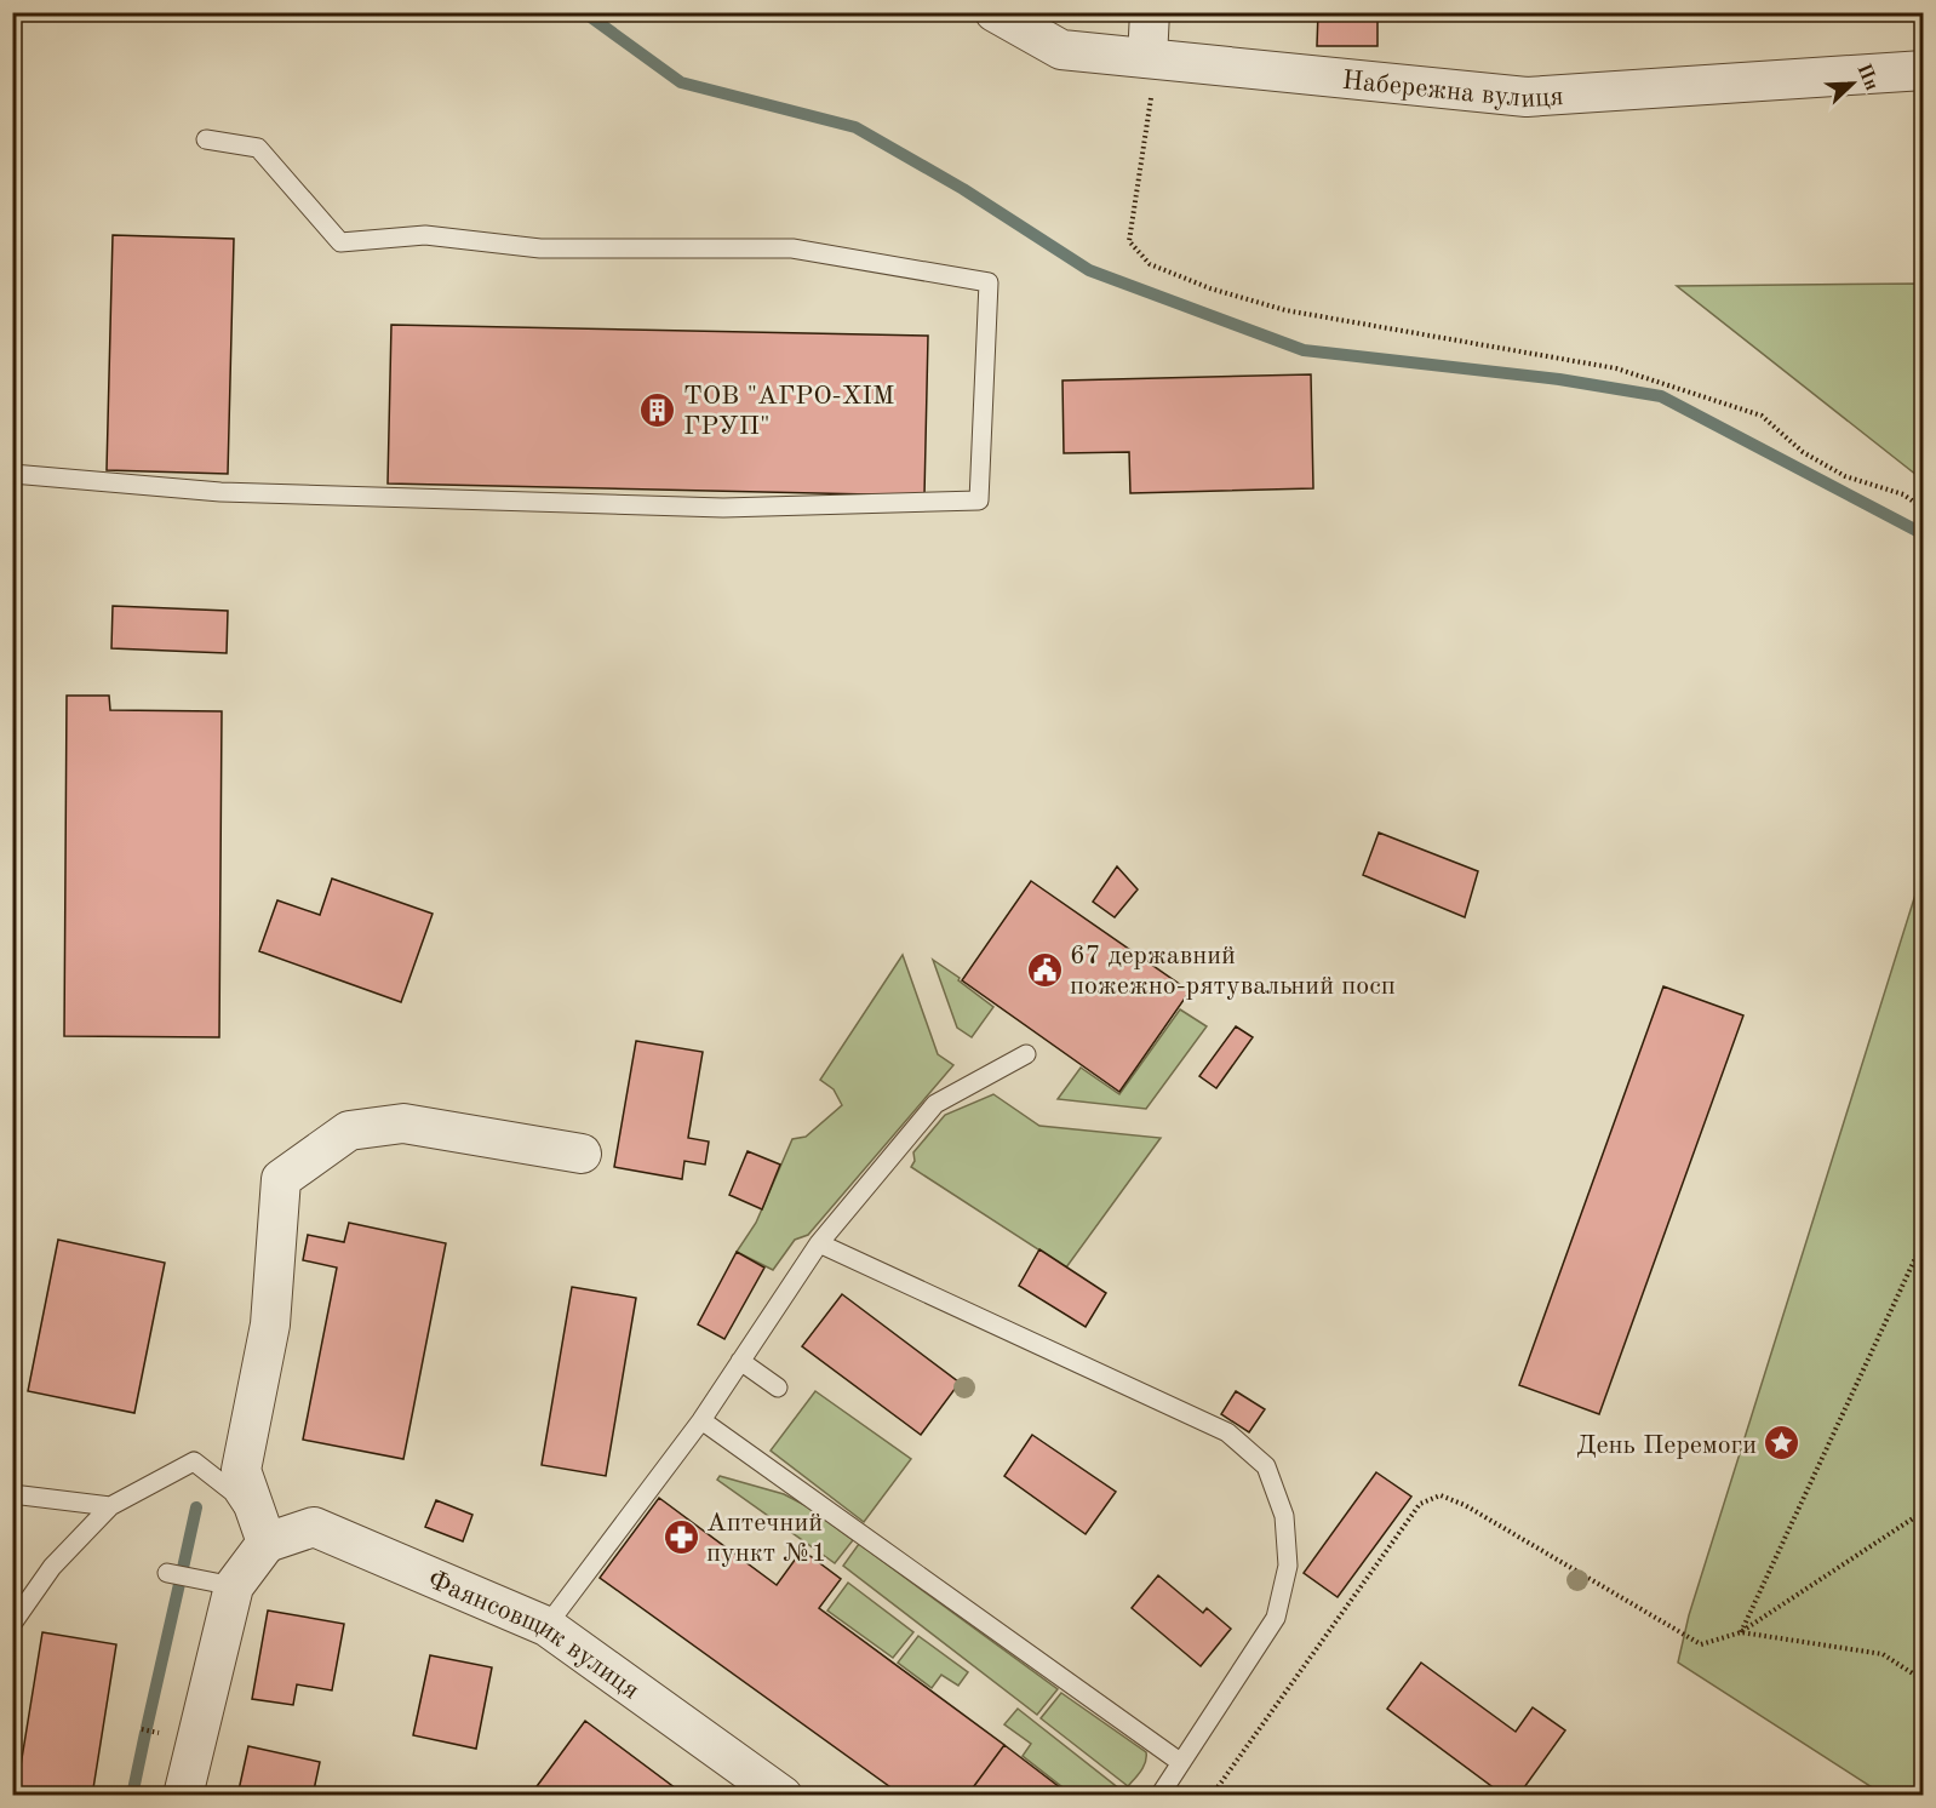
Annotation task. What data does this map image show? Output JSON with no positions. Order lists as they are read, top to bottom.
{
  "streets": {
    "street": ["Набережна вулиця", "Фаянсовщик вулиця"]
  },
  "places": {
    "building": ["ТОВ \"АГРО-ХІМ ГРУП\""],
    "public building": ["67 державний пожежно-рятувальний посп"],
    "place": ["День Перемоги"],
    "pharmacy": ["Аптечний пункт №1"]
  },
  "north": "top right"
}
